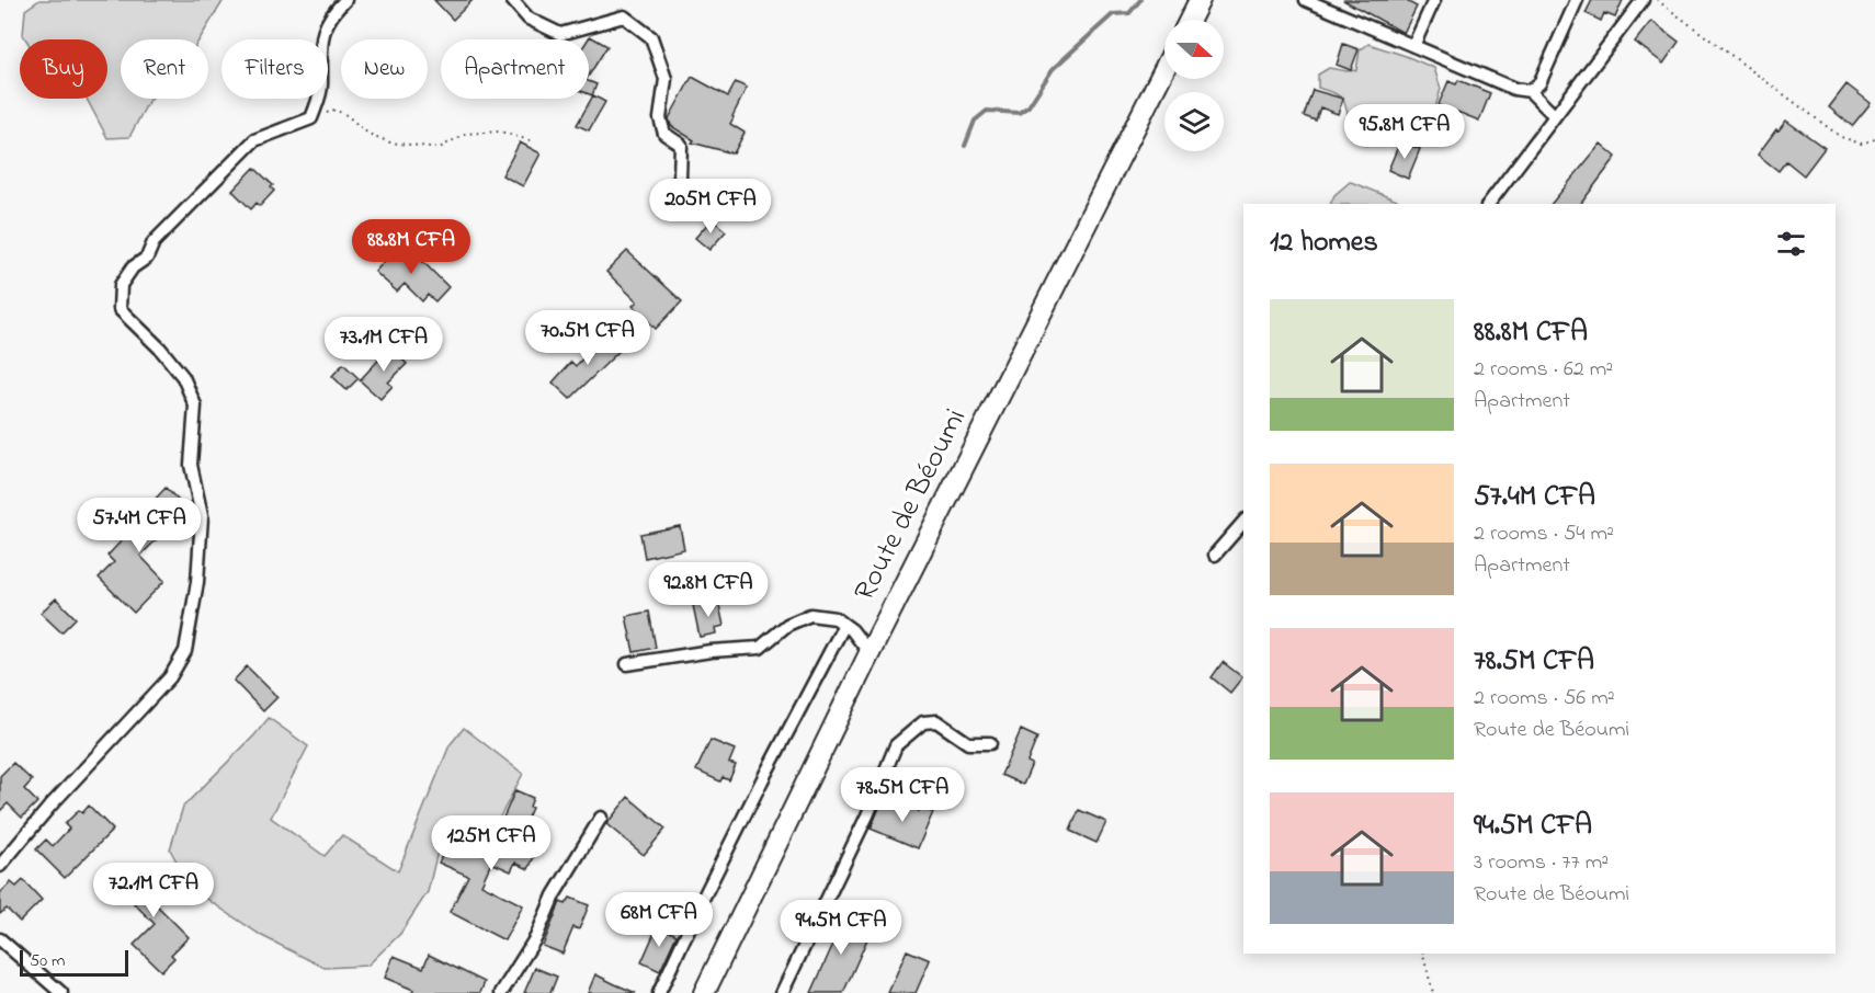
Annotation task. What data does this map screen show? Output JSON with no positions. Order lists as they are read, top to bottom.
{
  "streets": {
    "main road": ["Route de Béoumi"]
  },
  "scale_bar": "50 m",
  "north": "right",
  "page": {
    "chip": [
      "Buy",
      "Rent",
      "Filters",
      "New",
      "Apartment"
    ],
    "price": [
      "95.8M CFA",
      "205M CFA",
      "88.8M CFA",
      "70.5M CFA",
      "73.1M CFA",
      "57.4M CFA",
      "92.8M CFA",
      "78.5M CFA",
      "125M CFA",
      "72.1M CFA",
      "68M CFA",
      "94.5M CFA"
    ],
    "heading": "12 homes",
    "list": [
      {
        "name": "88.8M CFA",
        "note": "2 rooms · 62 m² · Apartment"
      },
      {
        "name": "57.4M CFA",
        "note": "2 rooms · 54 m² · Apartment"
      },
      {
        "name": "78.5M CFA",
        "note": "2 rooms · 56 m² · Route de Béoumi"
      },
      {
        "name": "94.5M CFA",
        "note": "3 rooms · 77 m² · Route de Béoumi"
      }
    ],
    "scale": "50 m"
  }
}
